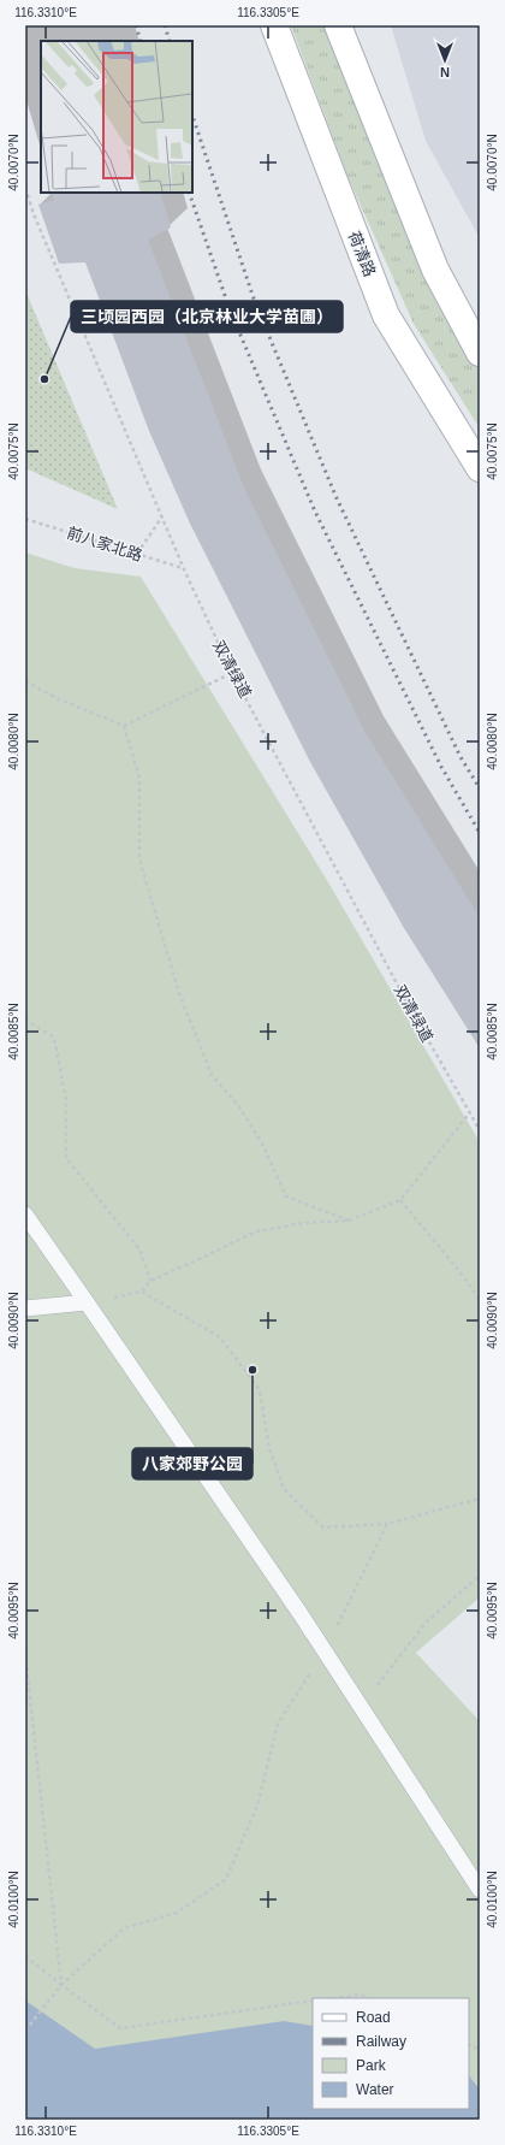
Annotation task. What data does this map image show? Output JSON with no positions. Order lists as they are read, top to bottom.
{
  "streets": {
    "main road": ["荷清路"],
    "path": ["前八家北路", "双清绿道"]
  },
  "crossings": [
    ["前八家北路", "双清绿道"]
  ],
  "places": ["三顷园西园（北京林业大学苗圃）", "八家郊野公园"],
  "legend": [
    "Road",
    "Railway",
    "Park",
    "Water"
  ],
  "north": "bottom",
  "coordinates": [
    "116.3310°E",
    "116.3305°E",
    "40.0070°N",
    "40.0075°N",
    "40.0080°N",
    "40.0085°N",
    "40.0090°N",
    "40.0095°N",
    "40.0100°N"
  ]
}
